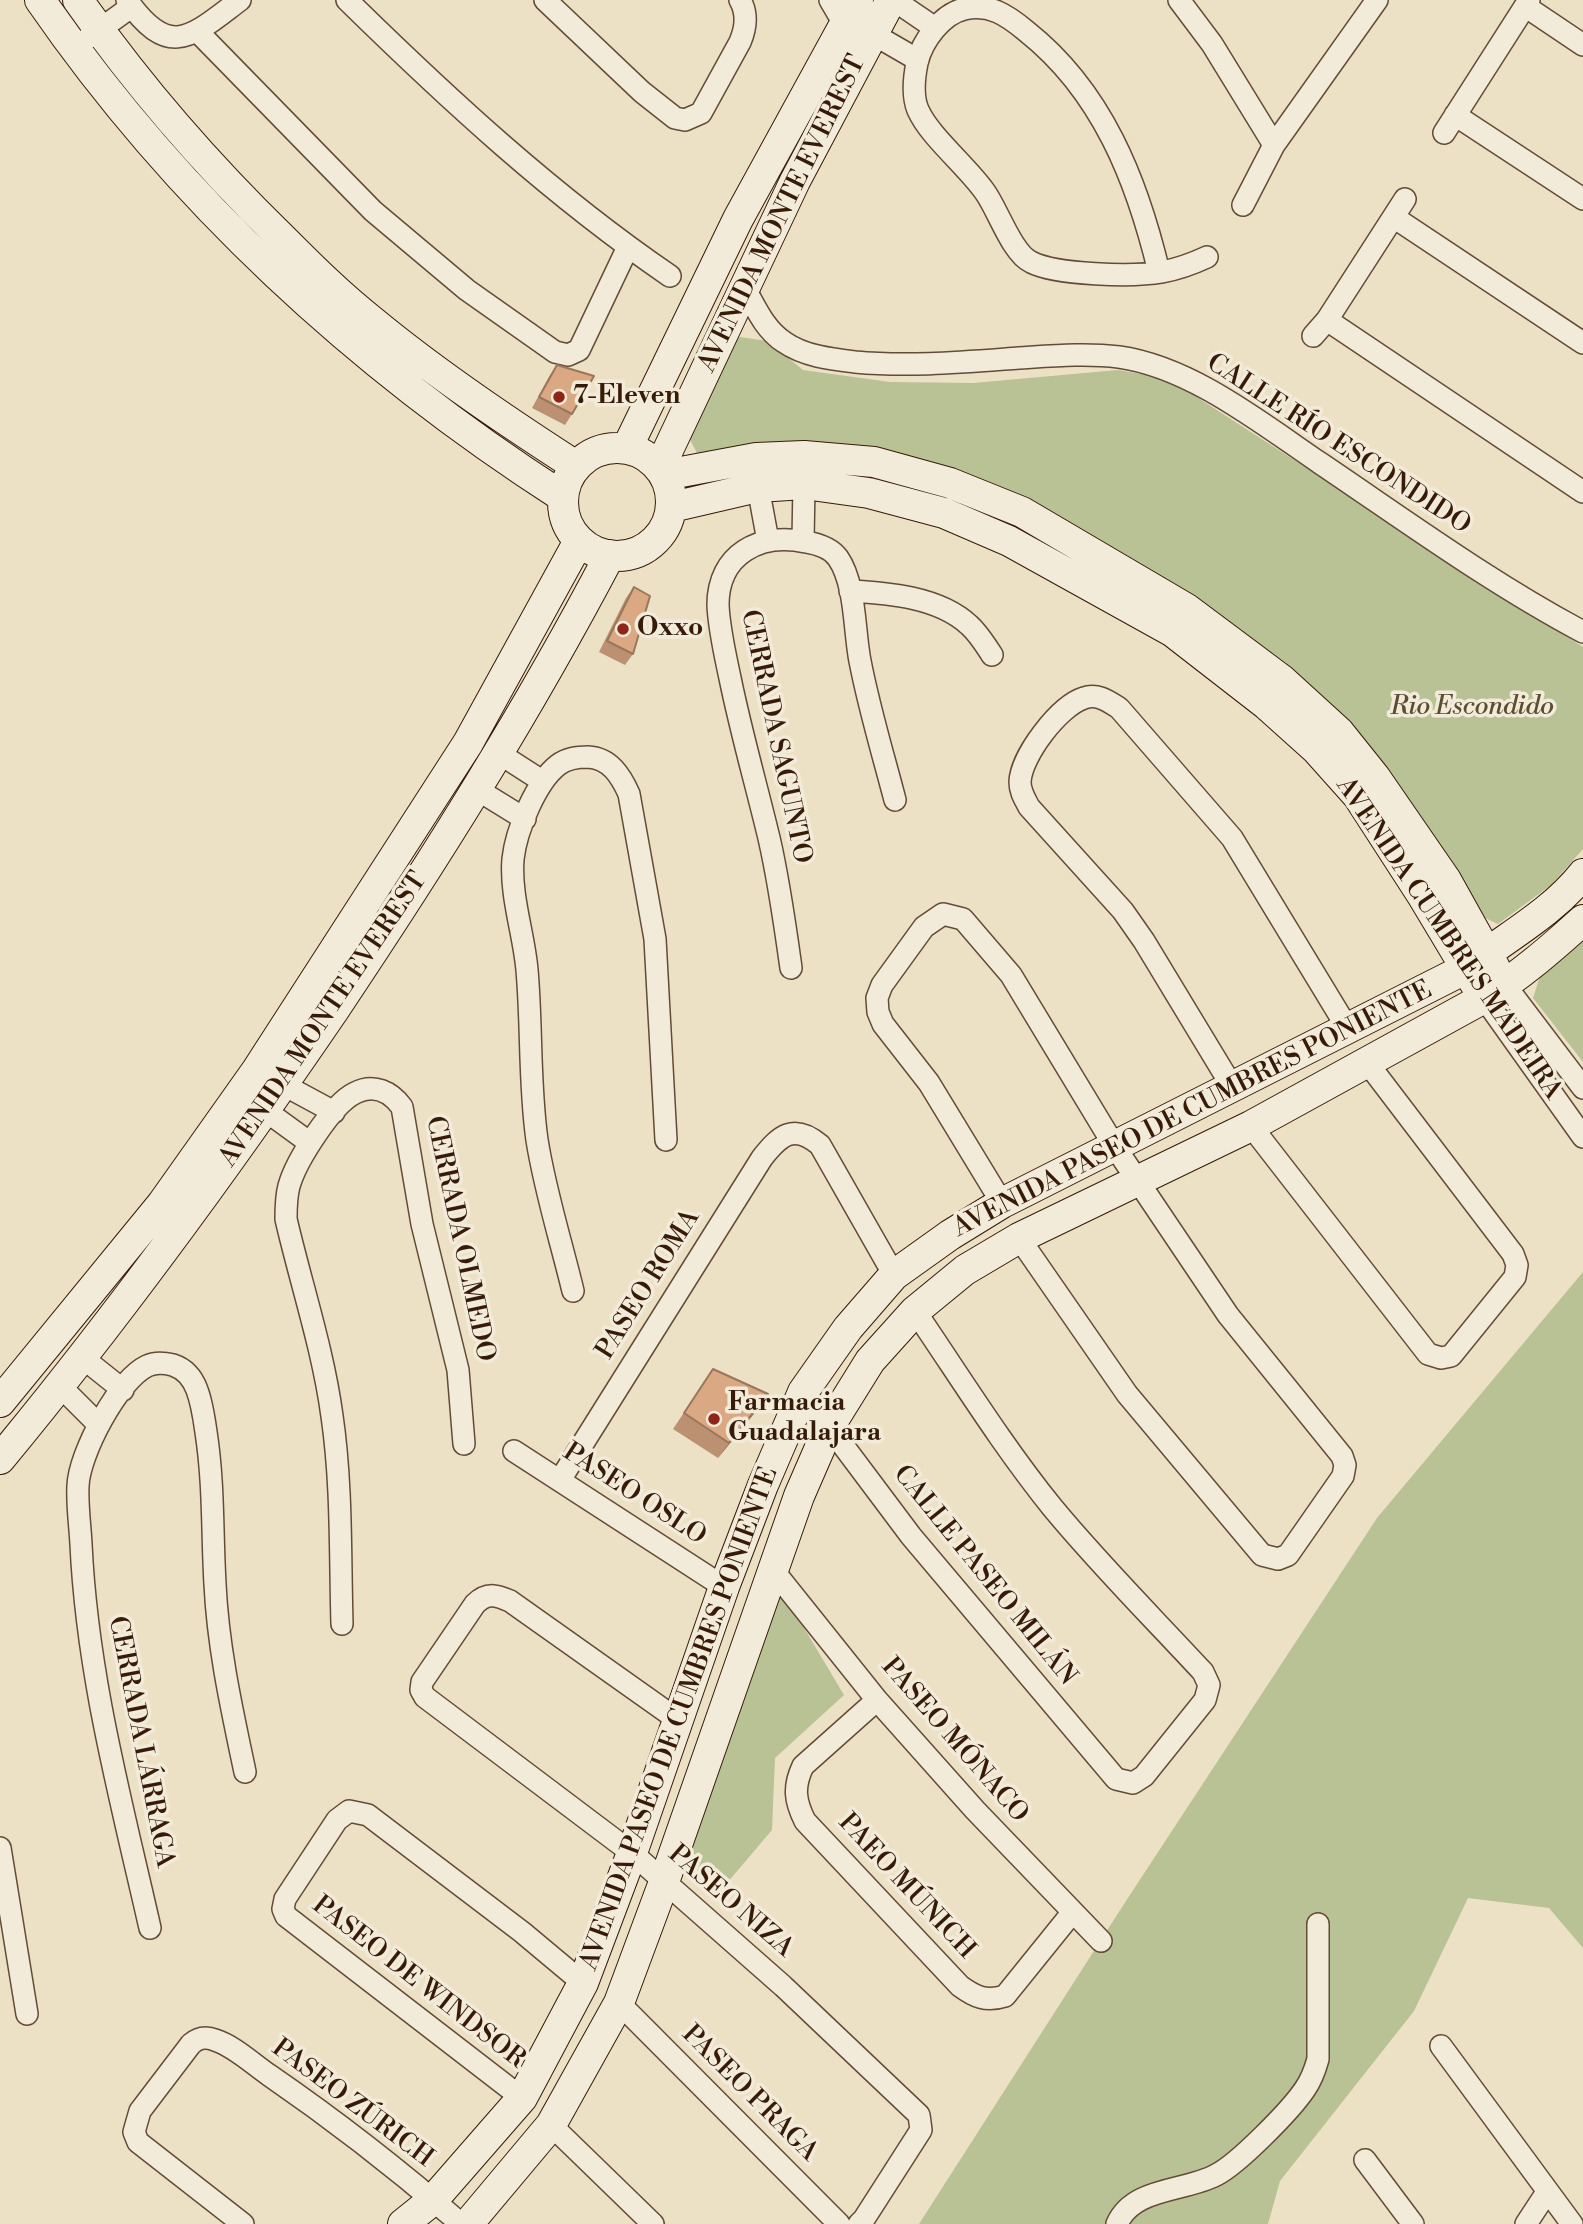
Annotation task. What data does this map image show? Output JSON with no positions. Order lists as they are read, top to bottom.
{
  "streets": {
    "street": [
      "AVENIDA MONTE EVEREST",
      "CALLE RÍO ESCONDIDO",
      "CERRADA SAGUNTO",
      "AVENIDA CUMBRES MADEIRA",
      "AVENIDA PASEO DE CUMBRES PONIENTE",
      "CERRADA OLMEDO",
      "PASEO ROMA",
      "PASEO OSLO",
      "CALLE PASEO MILÁN",
      "PASEO MÓNACO",
      "CERRADA LÁRRAGA",
      "PAEO MÚNICH",
      "PASEO NIZA",
      "PASEO DE WINDSOR",
      "PASEO PRAGA",
      "PASEO ZÚRICH"
    ]
  },
  "crossings": [
    ["AVENIDA MONTE EVEREST", "CALLE RÍO ESCONDIDO"],
    ["AVENIDA MONTE EVEREST", "AVENIDA CUMBRES MADEIRA"],
    ["AVENIDA CUMBRES MADEIRA", "AVENIDA PASEO DE CUMBRES PONIENTE"],
    ["AVENIDA PASEO DE CUMBRES PONIENTE", "PASEO ROMA"],
    ["AVENIDA PASEO DE CUMBRES PONIENTE", "PASEO OSLO"],
    ["AVENIDA PASEO DE CUMBRES PONIENTE", "CALLE PASEO MILÁN"],
    ["AVENIDA PASEO DE CUMBRES PONIENTE", "PASEO MÓNACO"],
    ["AVENIDA PASEO DE CUMBRES PONIENTE", "PASEO NIZA"],
    ["AVENIDA PASEO DE CUMBRES PONIENTE", "PASEO DE WINDSOR"],
    ["AVENIDA PASEO DE CUMBRES PONIENTE", "PASEO PRAGA"],
    ["AVENIDA PASEO DE CUMBRES PONIENTE", "PASEO ZÚRICH"],
    ["PASEO ROMA", "PASEO OSLO"],
    ["PASEO MÓNACO", "PAEO MÚNICH"]
  ],
  "parks": ["Rio Escondido"],
  "places": ["7-Eleven", "Oxxo", "Farmacia Guadalajara"]
}
